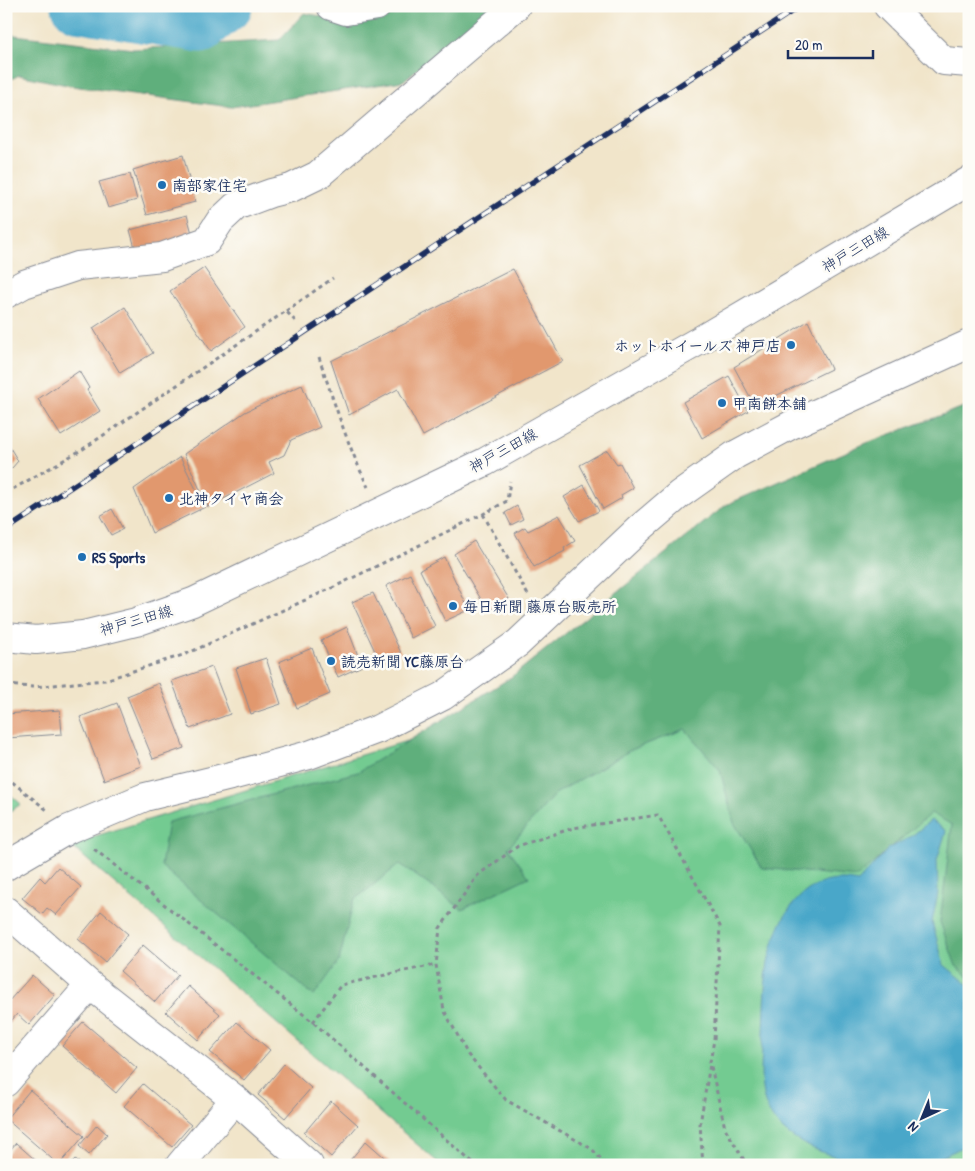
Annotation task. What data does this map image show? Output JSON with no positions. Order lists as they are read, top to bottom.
{
  "streets": {
    "street": ["神戸三田線"]
  },
  "places": [
    "南部家住宅",
    "ホットホイールズ 神戸店",
    "甲南餅本舗",
    "北神タイヤ商会",
    "RS Sports",
    "毎日新聞 藤原台販売所",
    "読売新聞 YC藤原台"
  ],
  "scale_bar": "20 m",
  "north": "bottom left"
}
